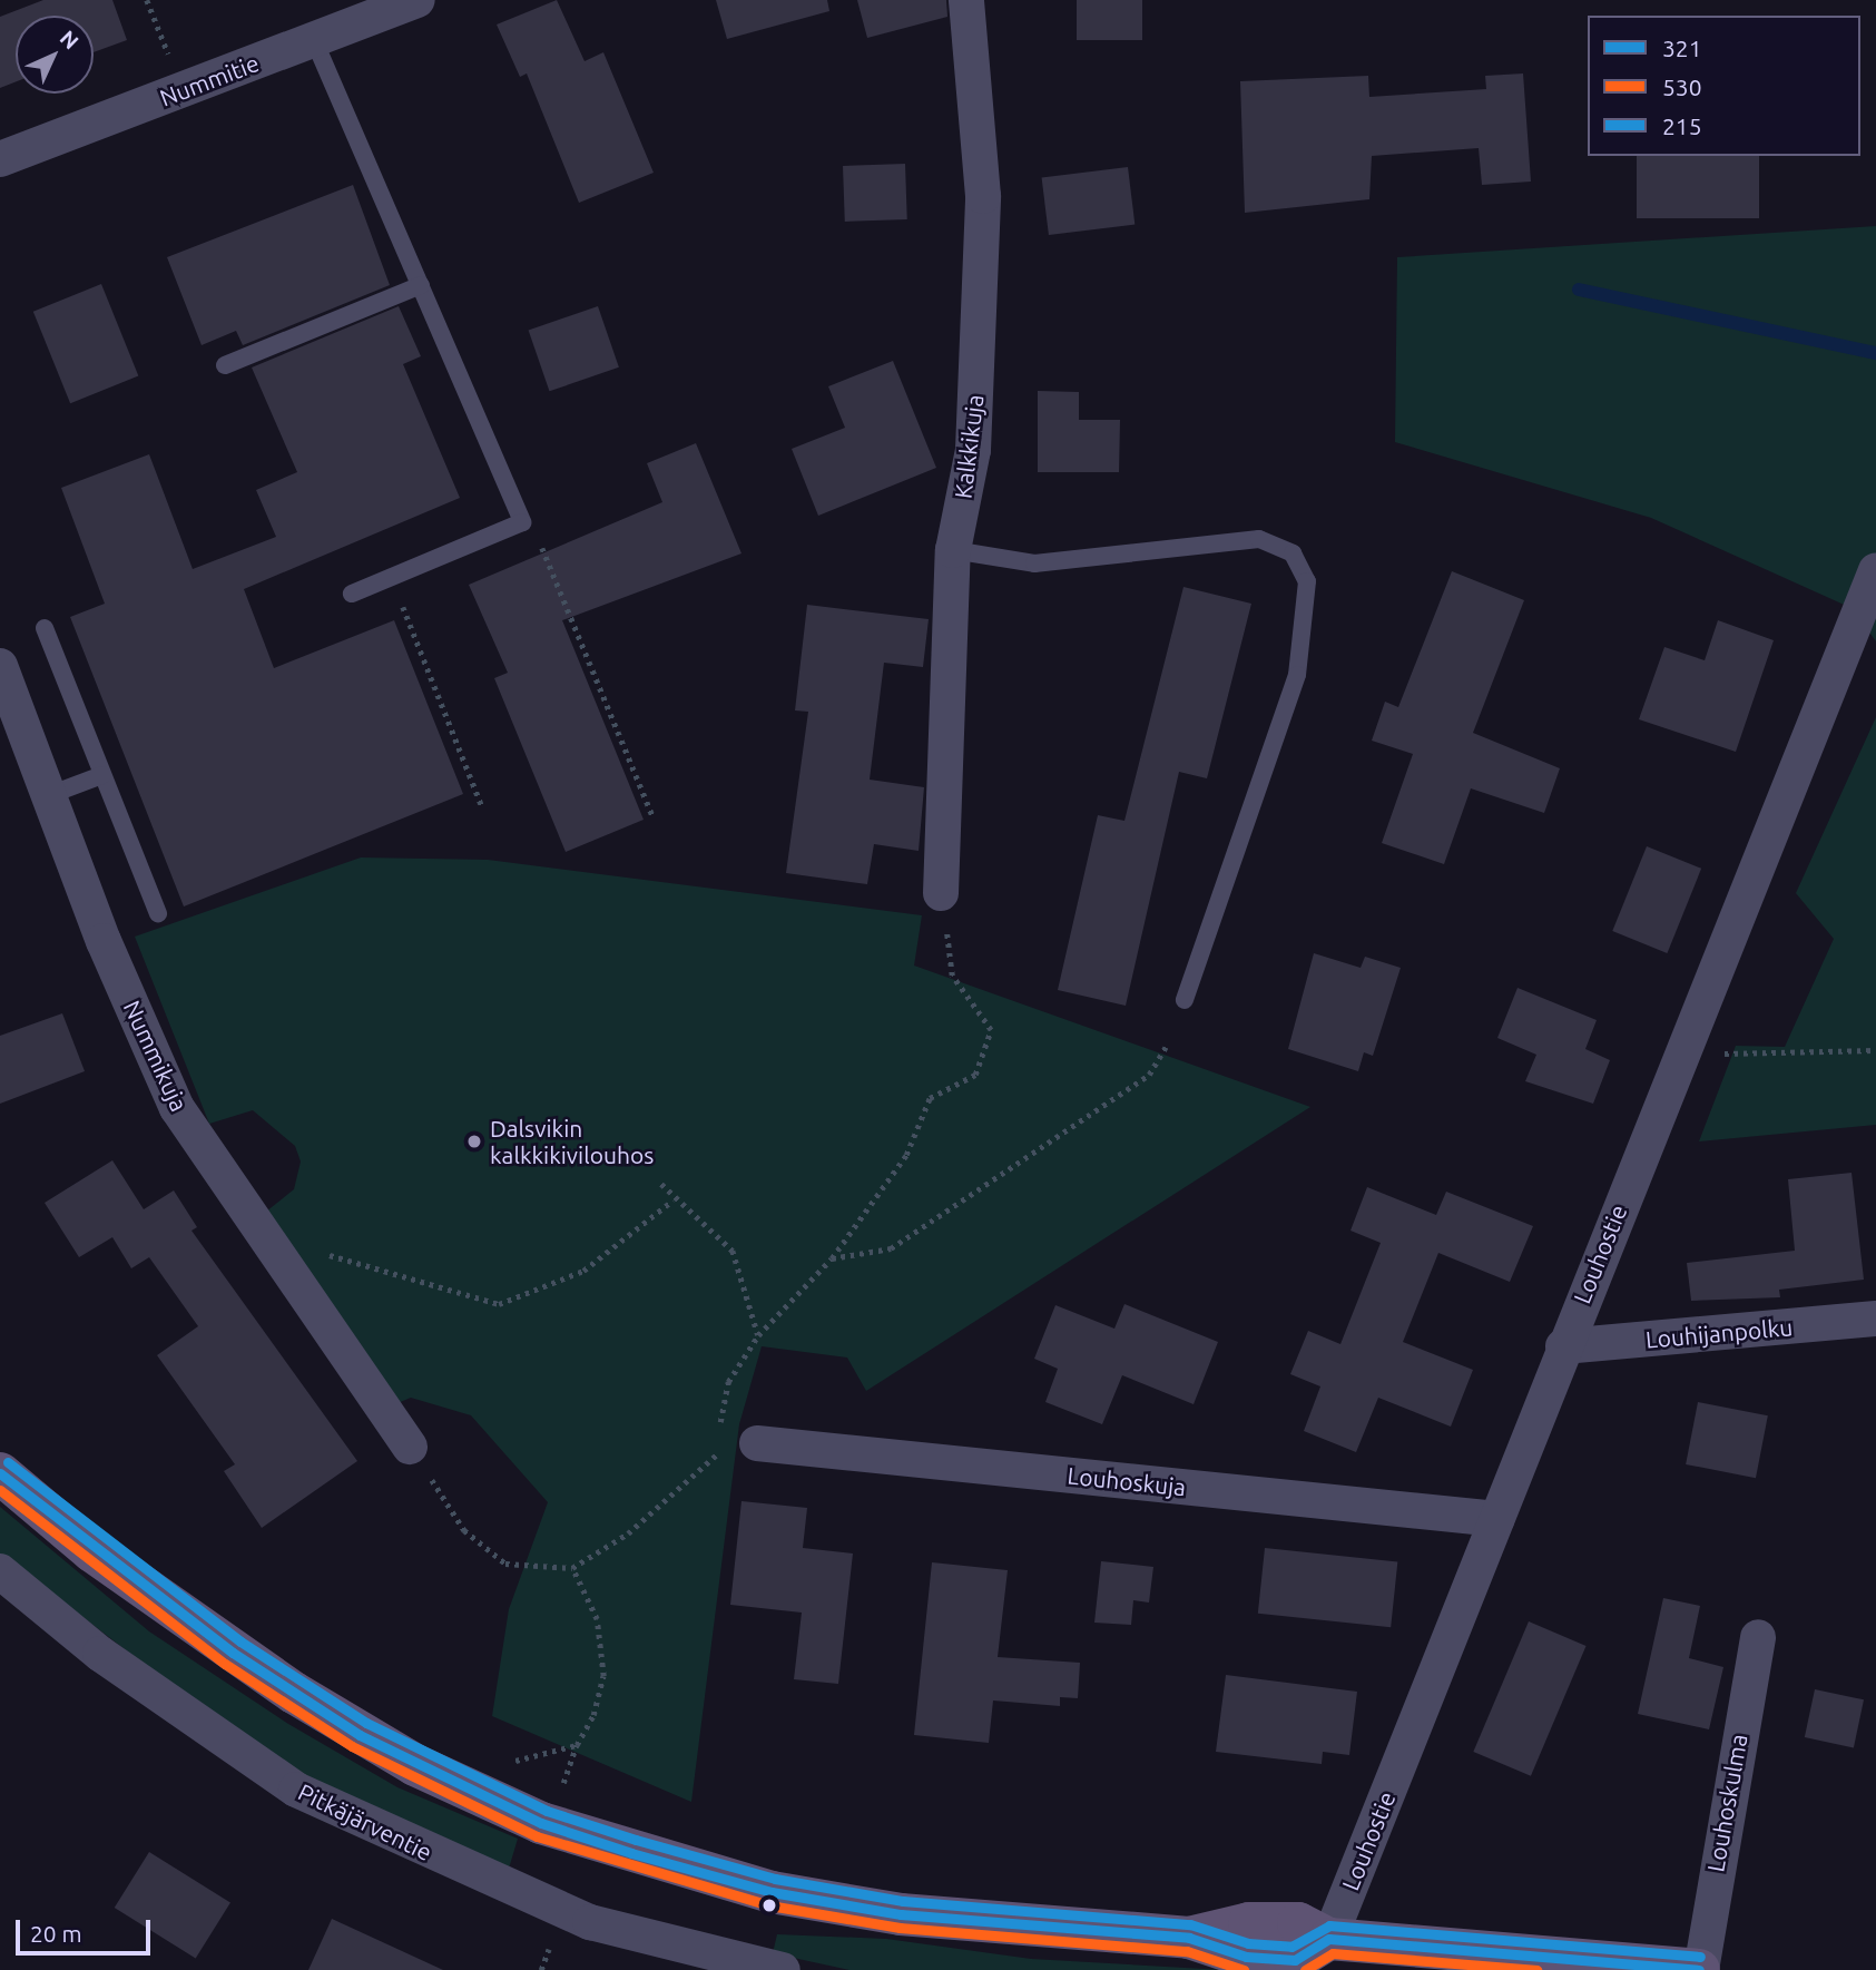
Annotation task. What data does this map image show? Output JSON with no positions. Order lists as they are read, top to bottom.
{
  "streets": {
    "street": [
      "Nummitie",
      "Kalkkikuja",
      "Nummikuja",
      "Louhostie",
      "Louhijanpolku",
      "Louhoskuja",
      "Louhoskulma",
      "Pitkäjärventie"
    ]
  },
  "crossings": [
    ["Louhostie", "Louhijanpolku"],
    ["Louhostie", "Louhoskuja"]
  ],
  "places": ["Dalsvikin kalkkikivilouhos"],
  "lines": ["transit line 215", "transit line 321", "transit line 530"],
  "legend": ["321", "530", "215"],
  "scale_bar": "20 m",
  "north": "top right"
}
